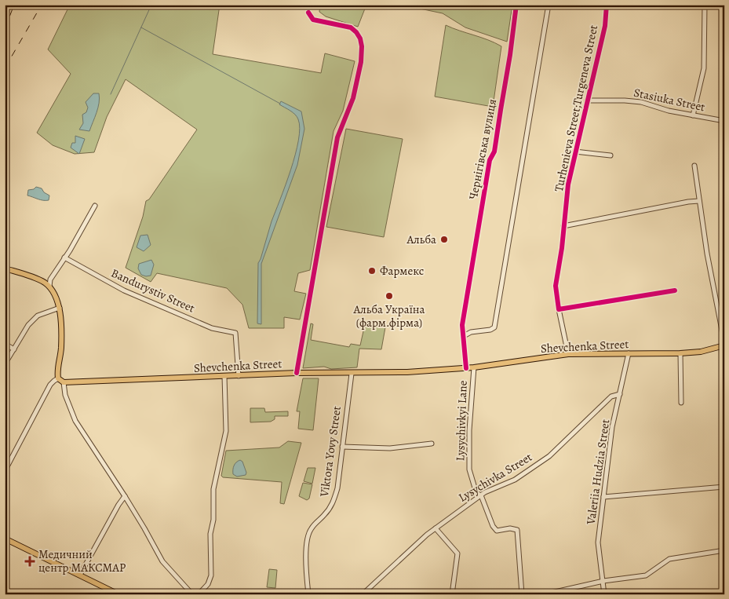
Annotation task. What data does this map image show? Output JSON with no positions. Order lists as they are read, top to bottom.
{
  "streets": {
    "main road": ["Shevchenka Street"],
    "street": [
      "Stasiuka Street",
      "Turhenieva Street;Turgeneva Street",
      "Чернігівська вулиця",
      "Bandurystiv Street",
      "Lysychivkyi Lane",
      "Viktora Yovy Street",
      "Valeriia Hudzia Street",
      "Lysychivka Street"
    ]
  },
  "crossings": [
    ["Stasiuka Street", "Turhenieva Street;Turgeneva Street"],
    ["Turhenieva Street;Turgeneva Street", "Shevchenka Street"],
    ["Bandurystiv Street", "Shevchenka Street"],
    ["Shevchenka Street", "Lysychivkyi Lane"],
    ["Shevchenka Street", "Viktora Yovy Street"],
    ["Shevchenka Street", "Valeriia Hudzia Street"],
    ["Lysychivkyi Lane", "Lysychivka Street"],
    ["Valeriia Hudzia Street", "Lysychivka Street"]
  ],
  "places": {
    "other": ["Альба", "Фармекс", "Альба Україна (фарм.фірма)"],
    "health": ["Медичний центр МАКСМАР"]
  }
}
